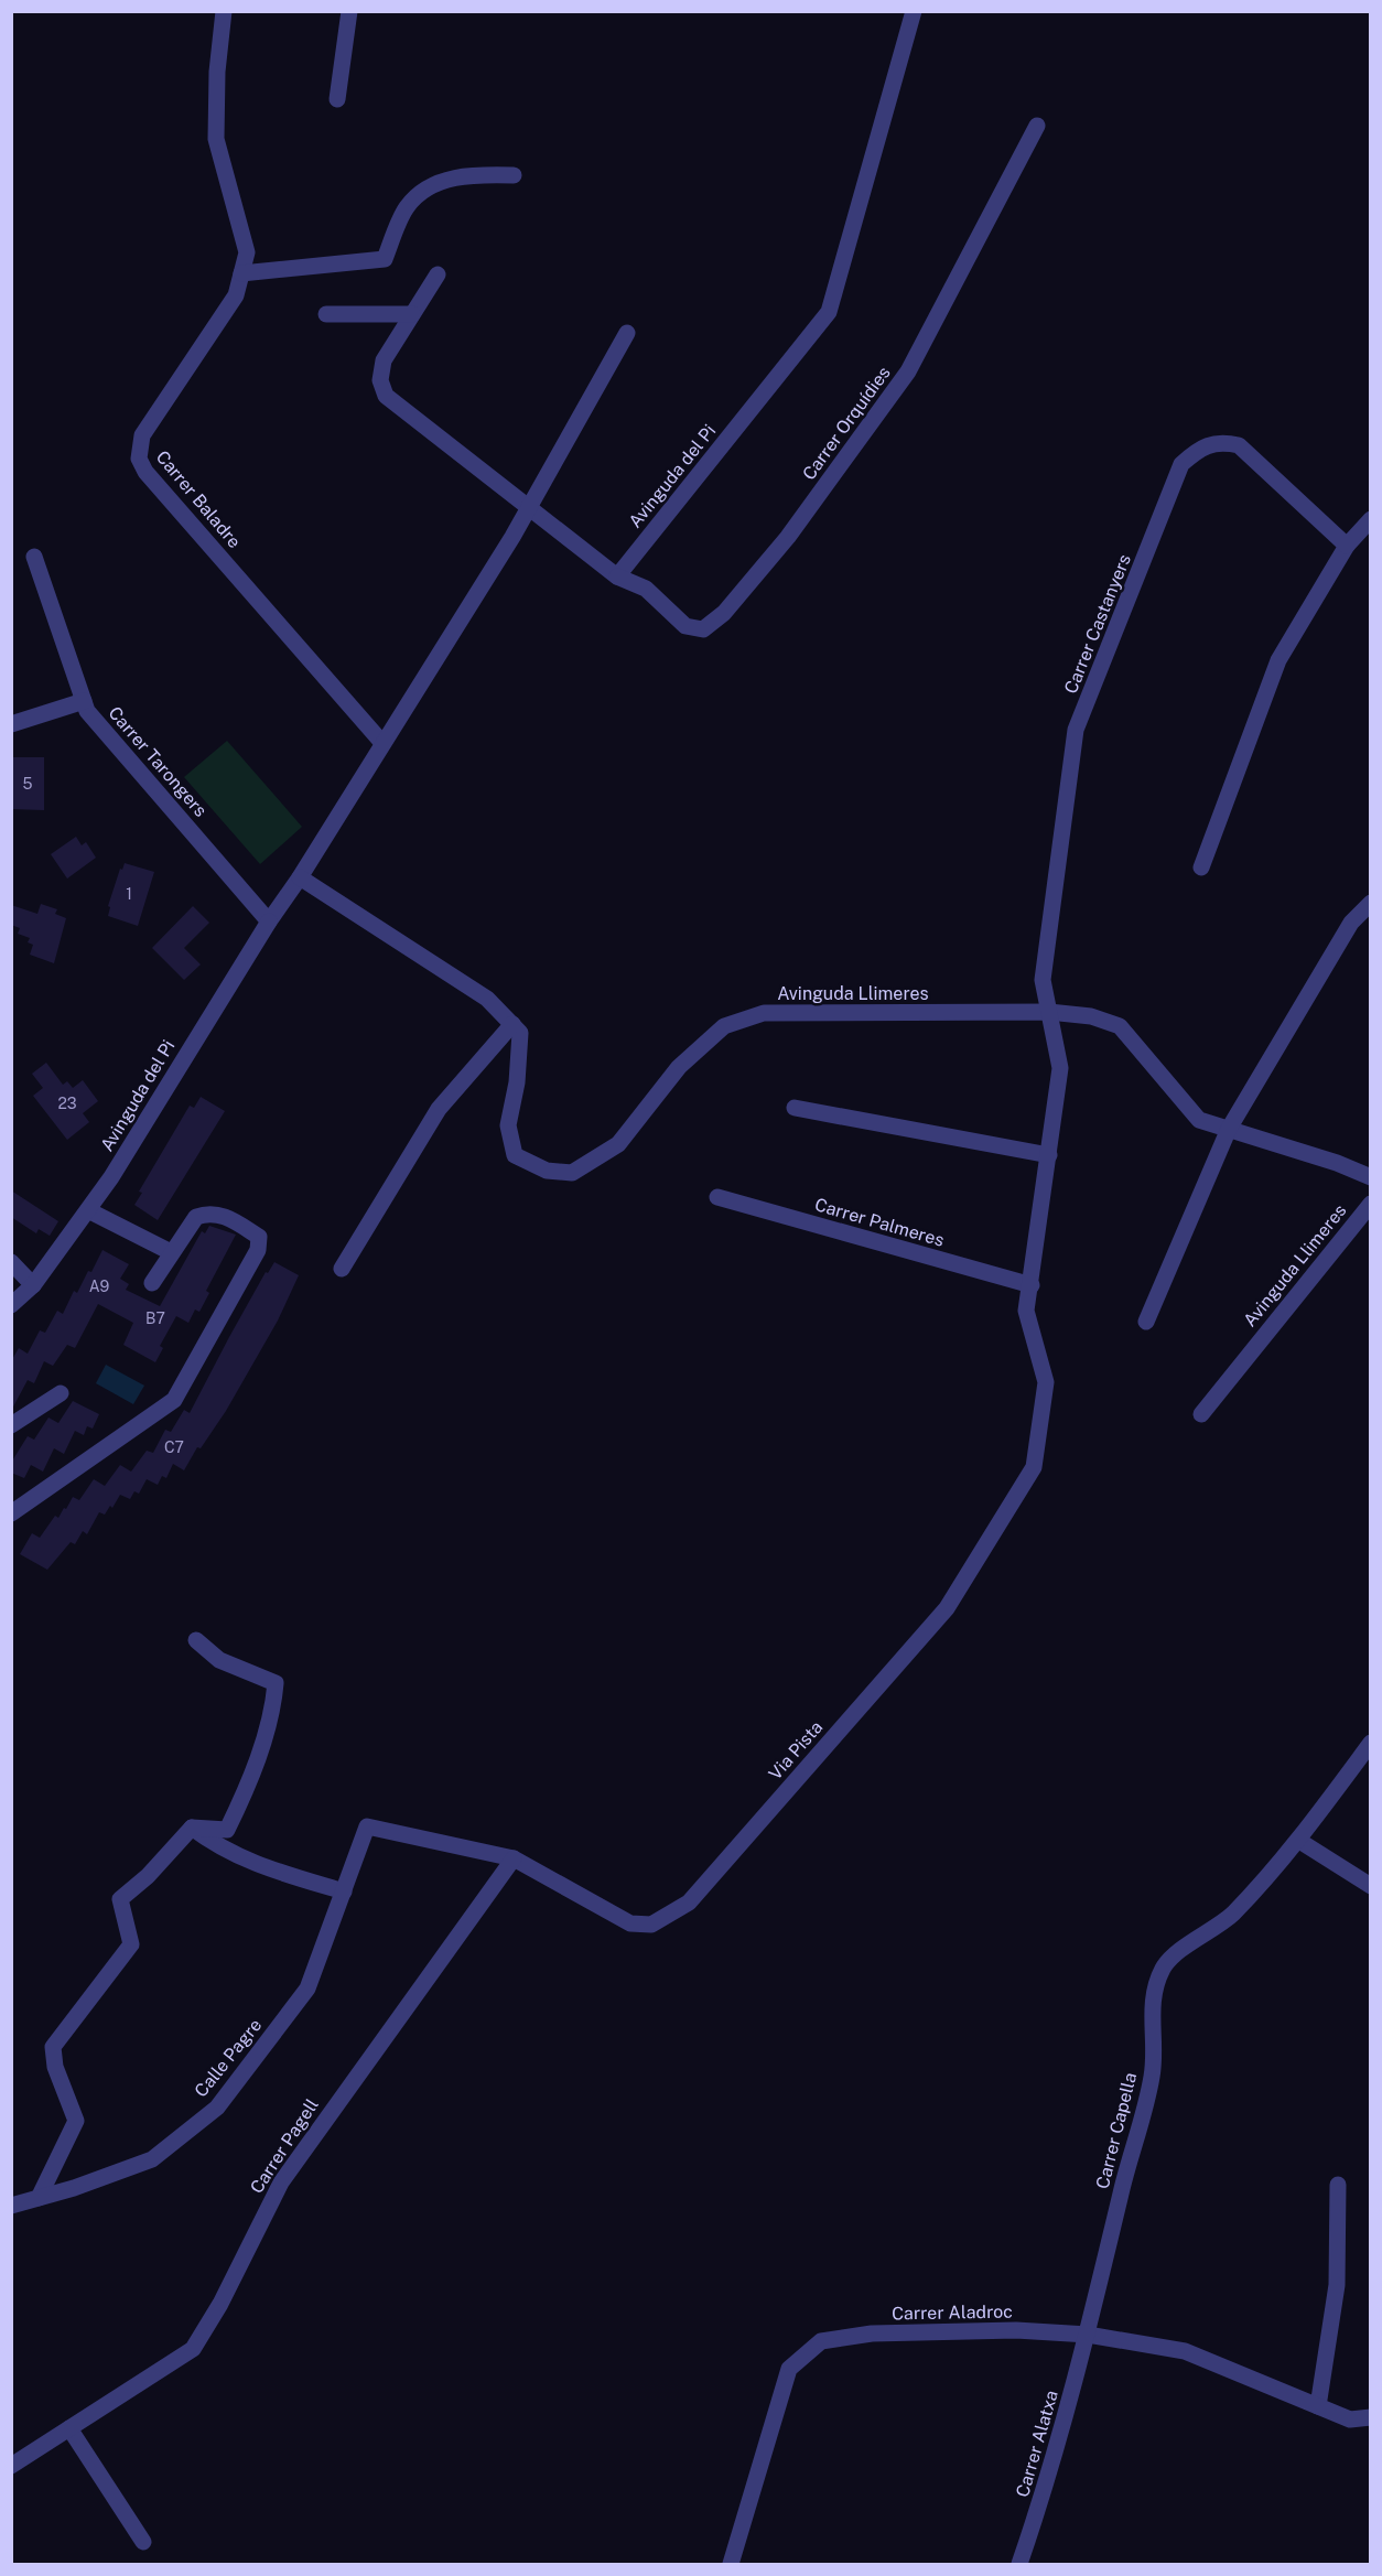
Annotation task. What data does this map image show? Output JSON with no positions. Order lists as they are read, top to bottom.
{
  "streets": {
    "street": [
      "Carrer Orquídies",
      "Avinguda del Pi",
      "Carrer Baladre",
      "Carrer Castanyers",
      "Carrer Tarongers",
      "Avinguda Llimeres",
      "Carrer Palmeres",
      "Via Pista",
      "Calle Pagre",
      "Carrer Capella",
      "Carrer Pagell",
      "Carrer Aladroc",
      "Carrer Alatxa"
    ]
  },
  "crossings": [
    ["Carrer Orquídies", "Avinguda del Pi"],
    ["Avinguda del Pi", "Carrer Tarongers"],
    ["Carrer Castanyers", "Avinguda Llimeres"],
    ["Carrer Palmeres", "Via Pista"],
    ["Via Pista", "Calle Pagre"],
    ["Via Pista", "Carrer Pagell"],
    ["Carrer Capella", "Carrer Aladroc"],
    ["Carrer Capella", "Carrer Alatxa"],
    ["Carrer Aladroc", "Carrer Alatxa"]
  ],
  "house_numbers": [
    "5",
    "1",
    "23",
    "A9",
    "B7",
    "C7"
  ]
}
